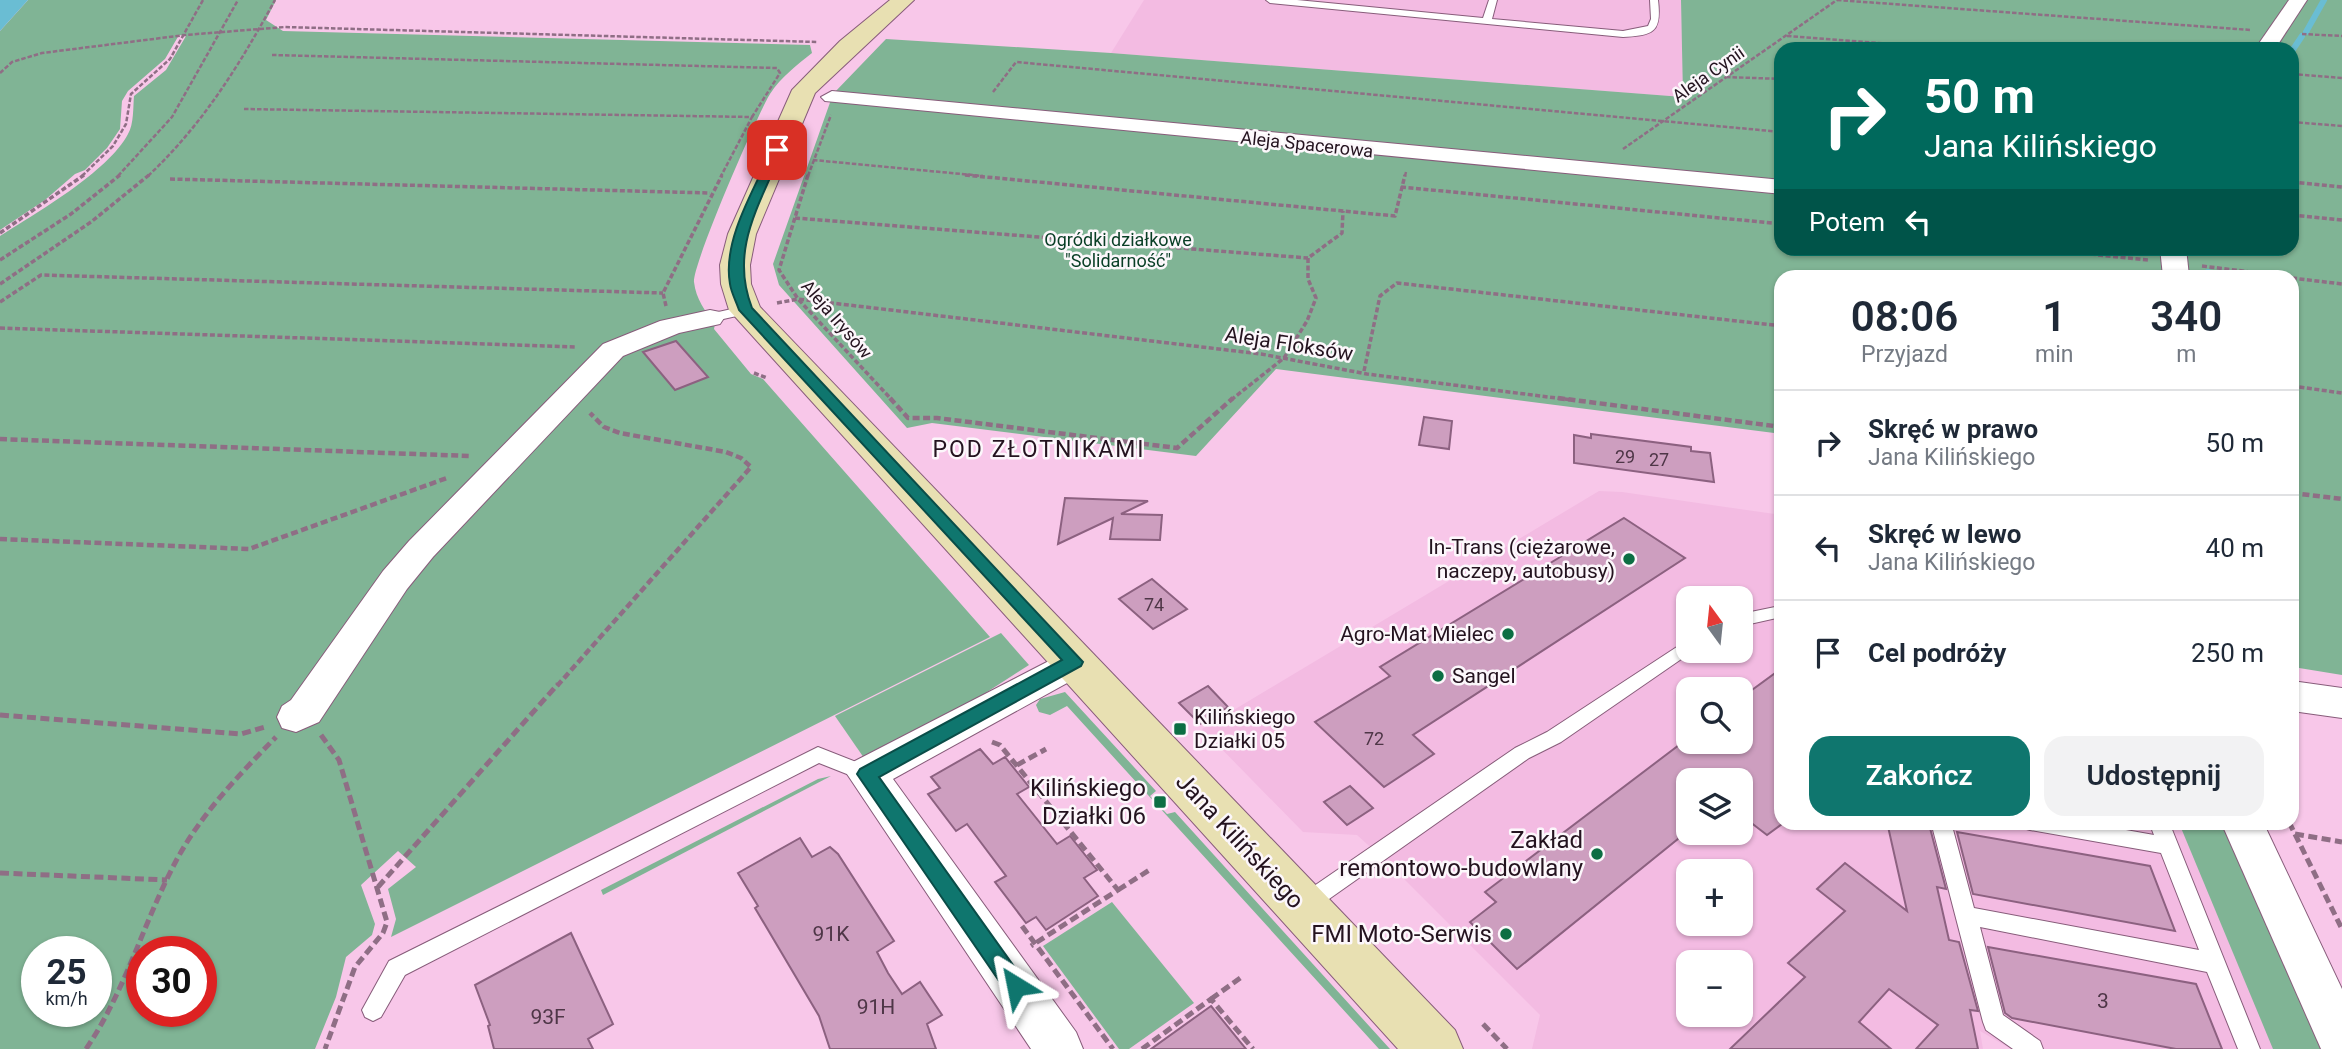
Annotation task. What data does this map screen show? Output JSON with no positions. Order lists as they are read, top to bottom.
{
  "streets": {
    "street": ["Aleja Spacerowa", "Jana Kilińskiego"],
    "path": ["Aleja Cynii", "Aleja Irysów", "Aleja Floksów"]
  },
  "crossings": [
    ["Aleja Cynii", "Aleja Spacerowa"],
    ["Aleja Spacerowa", "Aleja Irysów"],
    ["Aleja Irysów", "Aleja Floksów"]
  ],
  "districts": ["POD ZŁOTNIKAMI"],
  "parks": ["Ogródki działkowe \"Solidarność\""],
  "places": {
    "other": [
      "In-Trans (ciężarowe, naczepy, autobusy)",
      "Agro-Mat Mielec",
      "Sangel",
      "Zakład remontowo-budowlany",
      "FMI Moto-Serwis"
    ],
    "transit": ["Kilińskiego Działki 05", "Kilińskiego Działki 06"]
  },
  "house_numbers": [
    "29",
    "27",
    "74",
    "72",
    "91K",
    "3",
    "91H",
    "93F"
  ],
  "north": "top",
  "page": {
    "turn": ["50 m", "Jana Kilińskiego"],
    "then": "Potem",
    "eta": [
      "08:06",
      "Przyjazd",
      "1",
      "min",
      "340",
      "m"
    ],
    "list": [
      {
        "name": "Skręć w prawo",
        "note": "Jana Kilińskiego",
        "value": "50 m"
      },
      {
        "name": "Skręć w lewo",
        "note": "Jana Kilińskiego",
        "value": "40 m"
      },
      {
        "name": "Cel podróży",
        "value": "250 m"
      }
    ],
    "map_buttons": ["+", "−"],
    "buttons": ["Zakończ", "Udostępnij"],
    "speed": "25 km/h",
    "limit": "30"
  }
}
